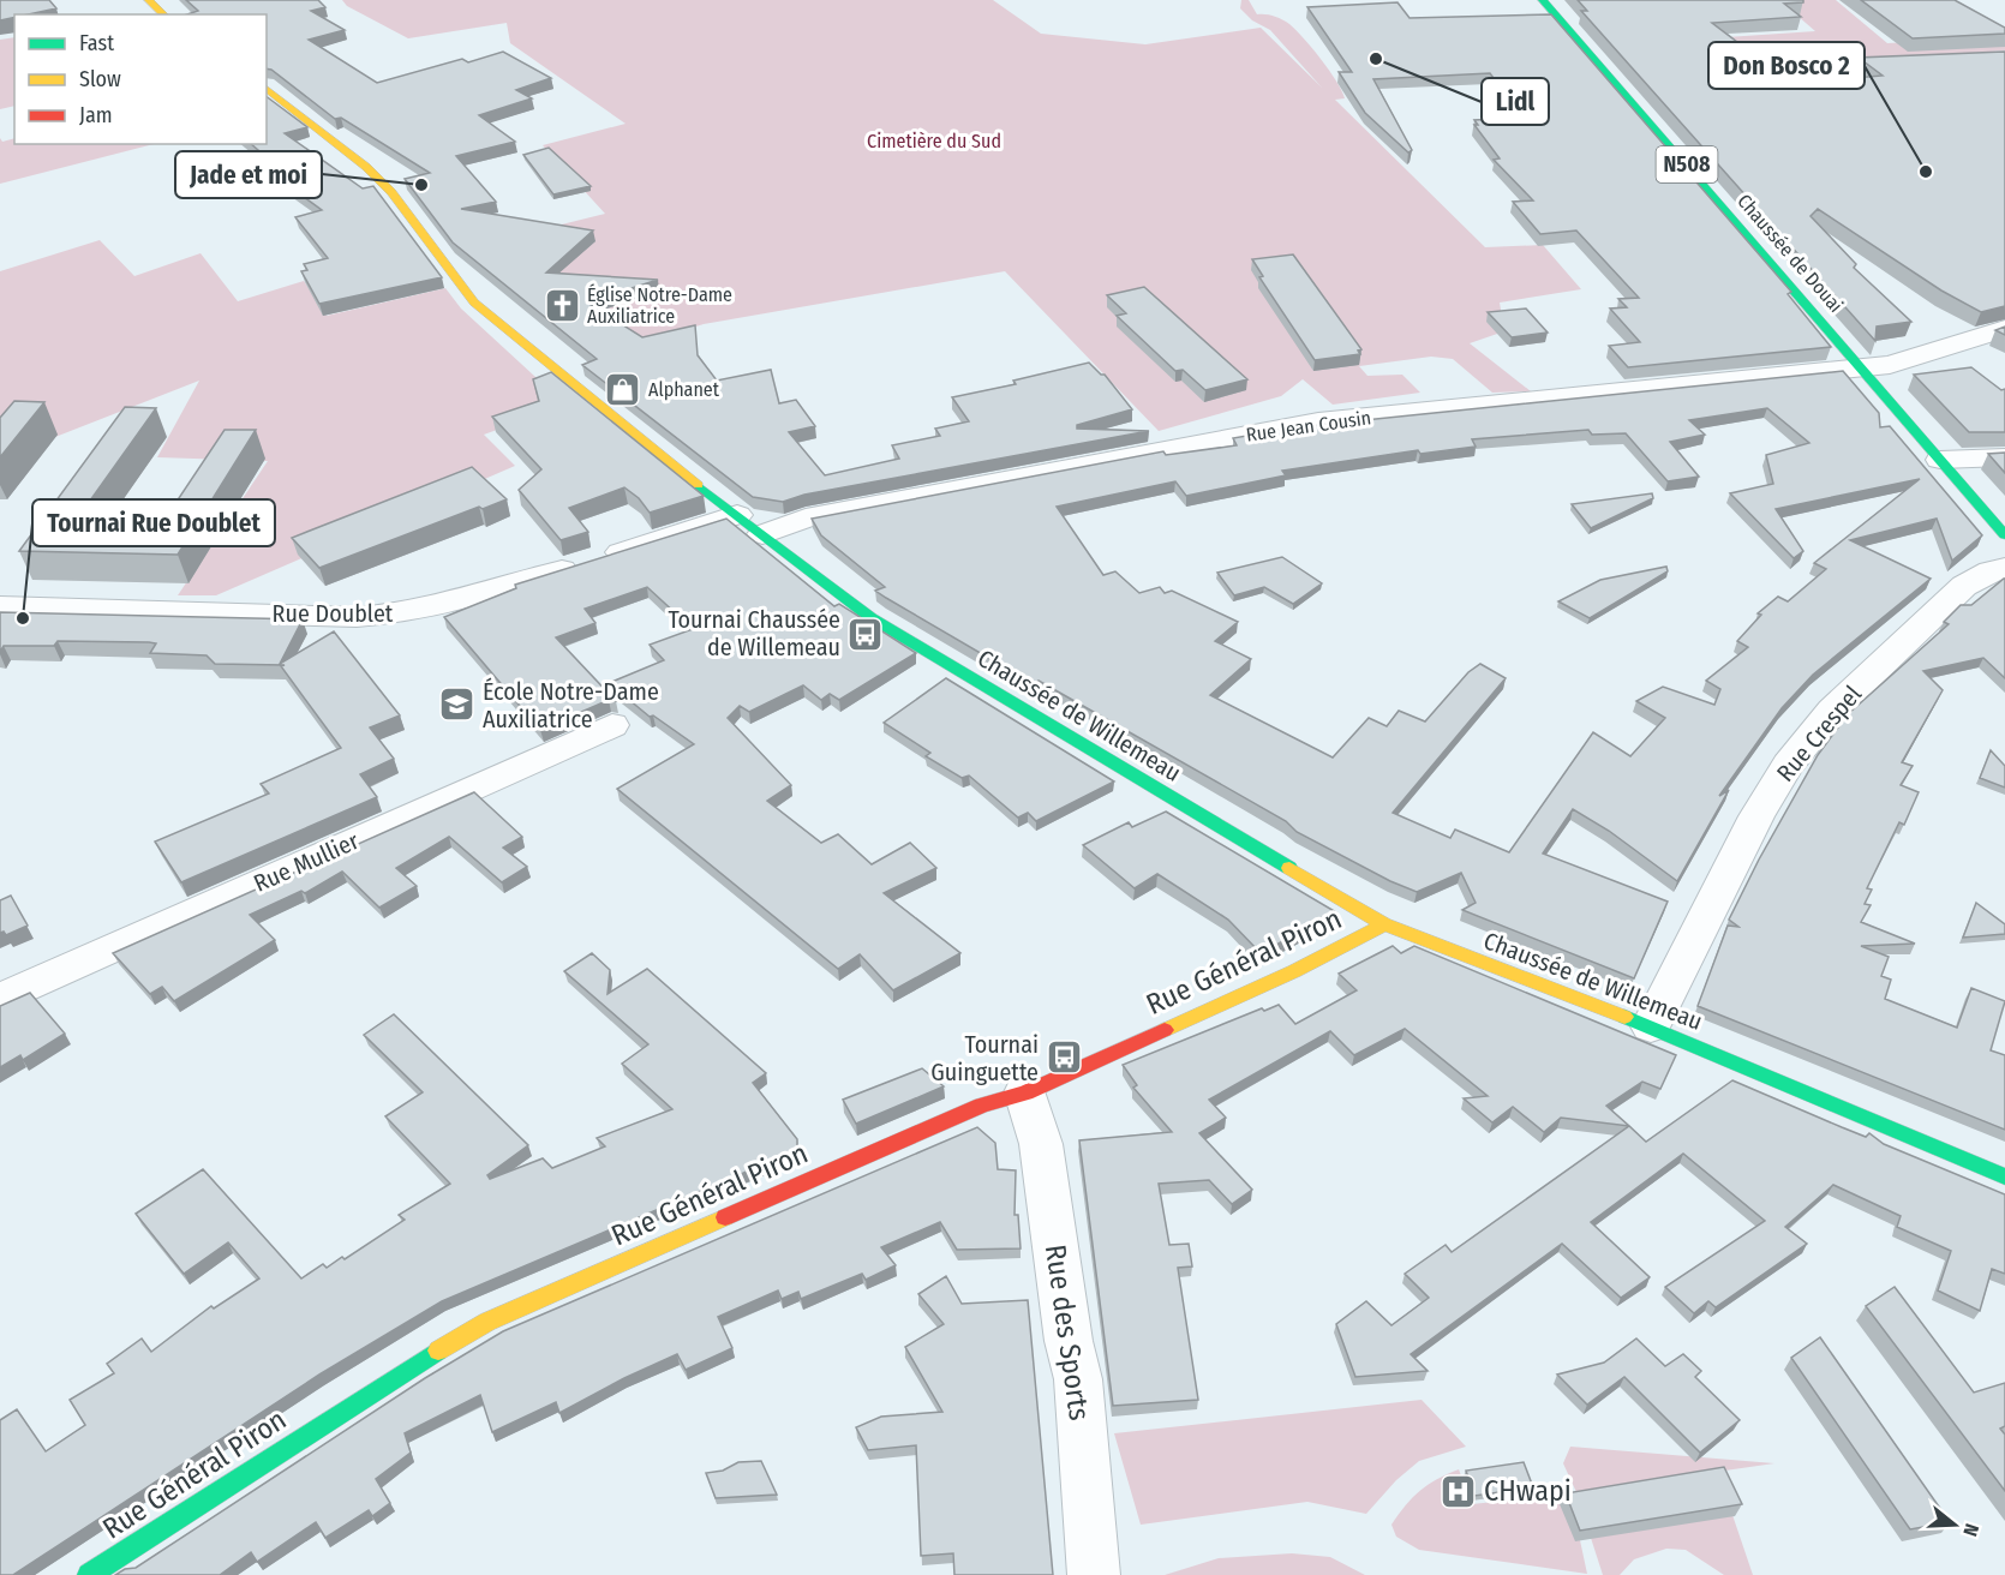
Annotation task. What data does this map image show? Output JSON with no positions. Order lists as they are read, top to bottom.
{
  "streets": {
    "street": [
      "N508",
      "Chaussée de Douai",
      "Rue Jean Cousin",
      "Rue Doublet",
      "Chaussée de Willemeau",
      "Rue Crespel",
      "Rue Mullier",
      "Rue Général Piron",
      "Rue des Sports"
    ]
  },
  "crossings": [
    ["Chaussée de Douai", "Rue Jean Cousin"],
    ["Rue Jean Cousin", "Chaussée de Willemeau"],
    ["Rue Doublet", "Chaussée de Willemeau"],
    ["Chaussée de Willemeau", "Rue Crespel"],
    ["Chaussée de Willemeau", "Rue Général Piron"],
    ["Rue Général Piron", "Rue des Sports"]
  ],
  "parks": ["Cimetière du Sud"],
  "places": {
    "other": [
      "Lidl",
      "Don Bosco 2",
      "Jade et moi",
      "Tournai Rue Doublet"
    ],
    "church": ["Église Notre-Dame Auxiliatrice"],
    "shop": ["Alphanet"],
    "bus stop": ["Tournai Chaussée de Willemeau", "Tournai Guinguette"],
    "school or university": ["École Notre-Dame Auxiliatrice"],
    "hospital": ["CHwapi"]
  },
  "legend": ["Fast", "Slow", "Jam"],
  "north": "right"
}
